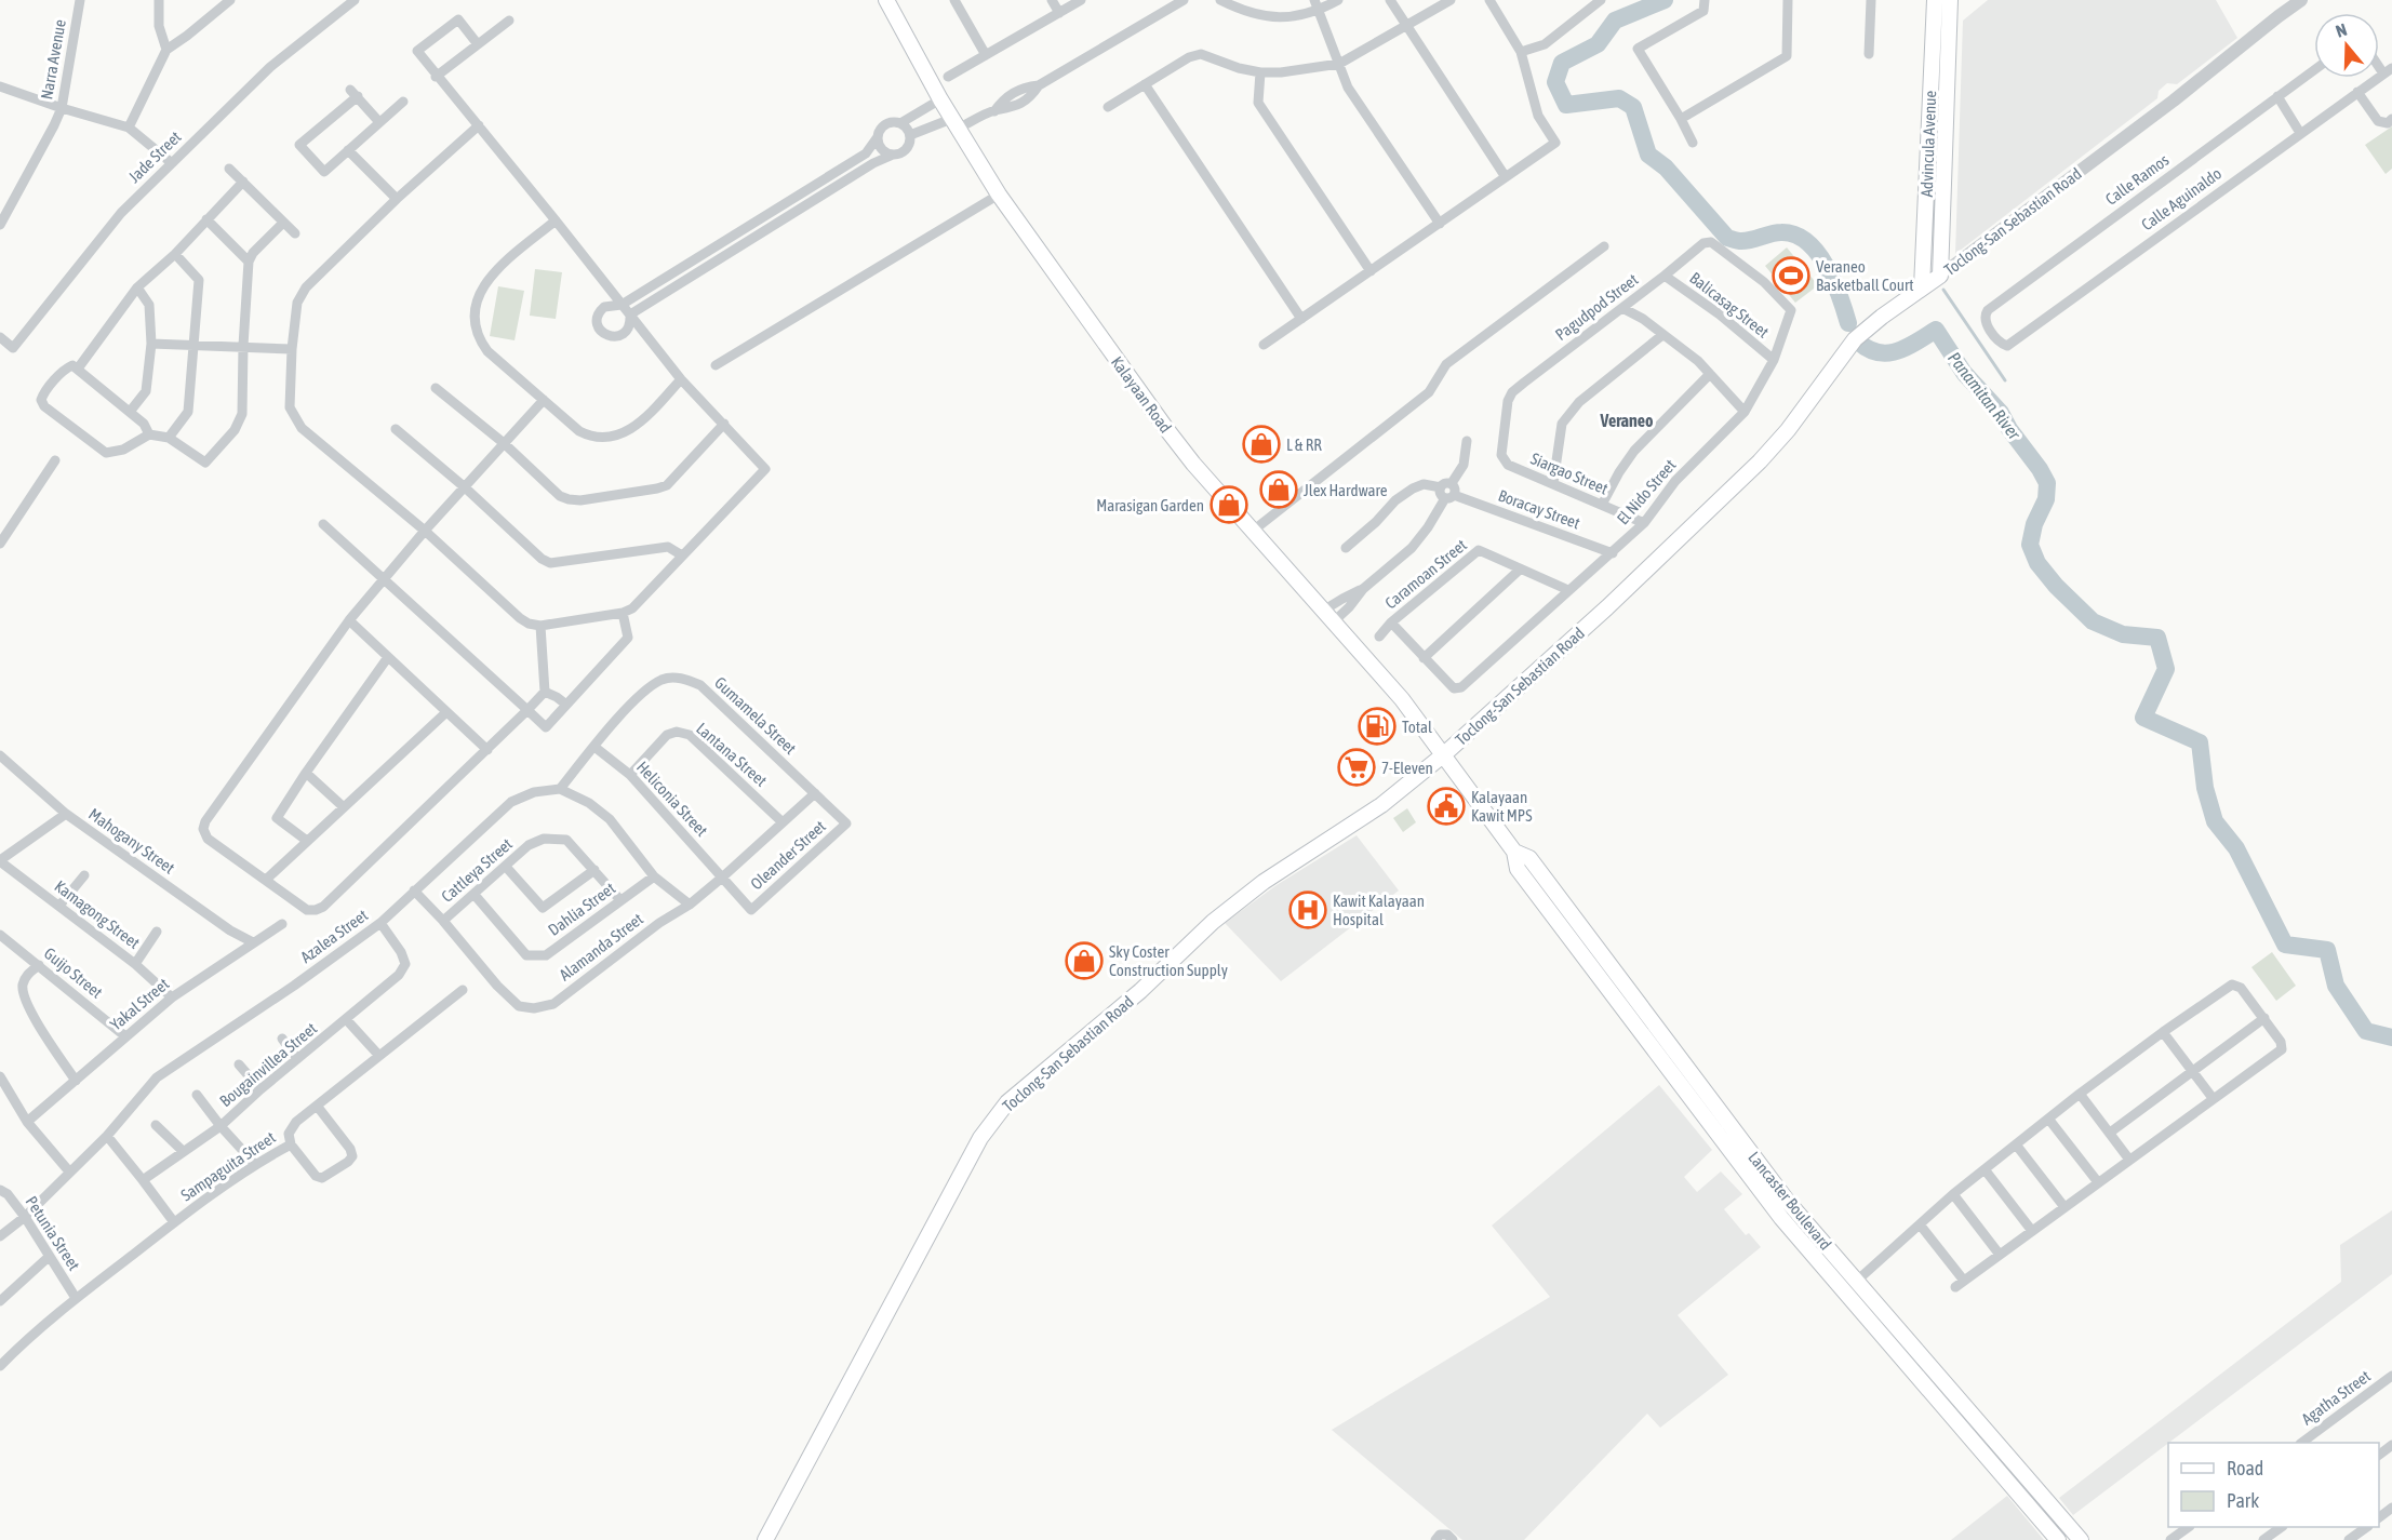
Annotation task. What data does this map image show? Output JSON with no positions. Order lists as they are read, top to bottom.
{
  "streets": {
    "main road": [
      "Advincula Avenue",
      "Toclong-San Sebastian Road",
      "Kalayaan Road",
      "Lancaster Boulevard"
    ],
    "street": [
      "Narra Avenue",
      "Jade Street",
      "Calle Ramos",
      "Calle Aguinaldo",
      "Balicasag Street",
      "Pagudpod Street",
      "Siargao Street",
      "El Nido Street",
      "Boracay Street",
      "Caramoan Street",
      "Gumamela Street",
      "Lantana Street",
      "Heliconia Street",
      "Mahogany Street",
      "Oleander Street",
      "Cattleya Street",
      "Dahlia Street",
      "Kamagong Street",
      "Azalea Street",
      "Alamanda Street",
      "Guijo Street",
      "Yakal Street",
      "Bougainvillea Street",
      "Sampaguita Street",
      "Petunia Street",
      "Agatha Street"
    ]
  },
  "crossings": [
    ["Advincula Avenue", "Toclong-San Sebastian Road"],
    ["Calle Ramos", "Calle Aguinaldo"],
    ["Toclong-San Sebastian Road", "Kalayaan Road"],
    ["Toclong-San Sebastian Road", "Lancaster Boulevard"],
    ["Balicasag Street", "Pagudpod Street"],
    ["Balicasag Street", "El Nido Street"],
    ["Pagudpod Street", "Siargao Street"],
    ["Pagudpod Street", "El Nido Street"],
    ["Kalayaan Road", "Lancaster Boulevard"],
    ["Siargao Street", "El Nido Street"],
    ["El Nido Street", "Boracay Street"],
    ["El Nido Street", "Caramoan Street"],
    ["Gumamela Street", "Heliconia Street"],
    ["Gumamela Street", "Oleander Street"],
    ["Gumamela Street", "Azalea Street"],
    ["Gumamela Street", "Alamanda Street"],
    ["Lantana Street", "Heliconia Street"],
    ["Lantana Street", "Alamanda Street"],
    ["Heliconia Street", "Oleander Street"],
    ["Heliconia Street", "Alamanda Street"],
    ["Mahogany Street", "Yakal Street"],
    ["Oleander Street", "Alamanda Street"],
    ["Cattleya Street", "Dahlia Street"],
    ["Cattleya Street", "Alamanda Street"],
    ["Kamagong Street", "Yakal Street"],
    ["Azalea Street", "Alamanda Street"],
    ["Azalea Street", "Bougainvillea Street"],
    ["Azalea Street", "Petunia Street"],
    ["Guijo Street", "Yakal Street"],
    ["Sampaguita Street", "Petunia Street"]
  ],
  "districts": ["Veraneo"],
  "water": ["Panamitan River"],
  "places": {
    "sports": ["Veraneo Basketball Court"],
    "shop": [
      "L & RR",
      "Jlex Hardware",
      "Marasigan Garden",
      "Sky Coster Construction Supply"
    ],
    "fuel station": ["Total"],
    "supermarket": ["7-Eleven"],
    "public building": ["Kalayaan Kawit MPS"],
    "hospital": ["Kawit Kalayaan Hospital"]
  },
  "legend": ["Road", "Park"],
  "north": "top"
}
